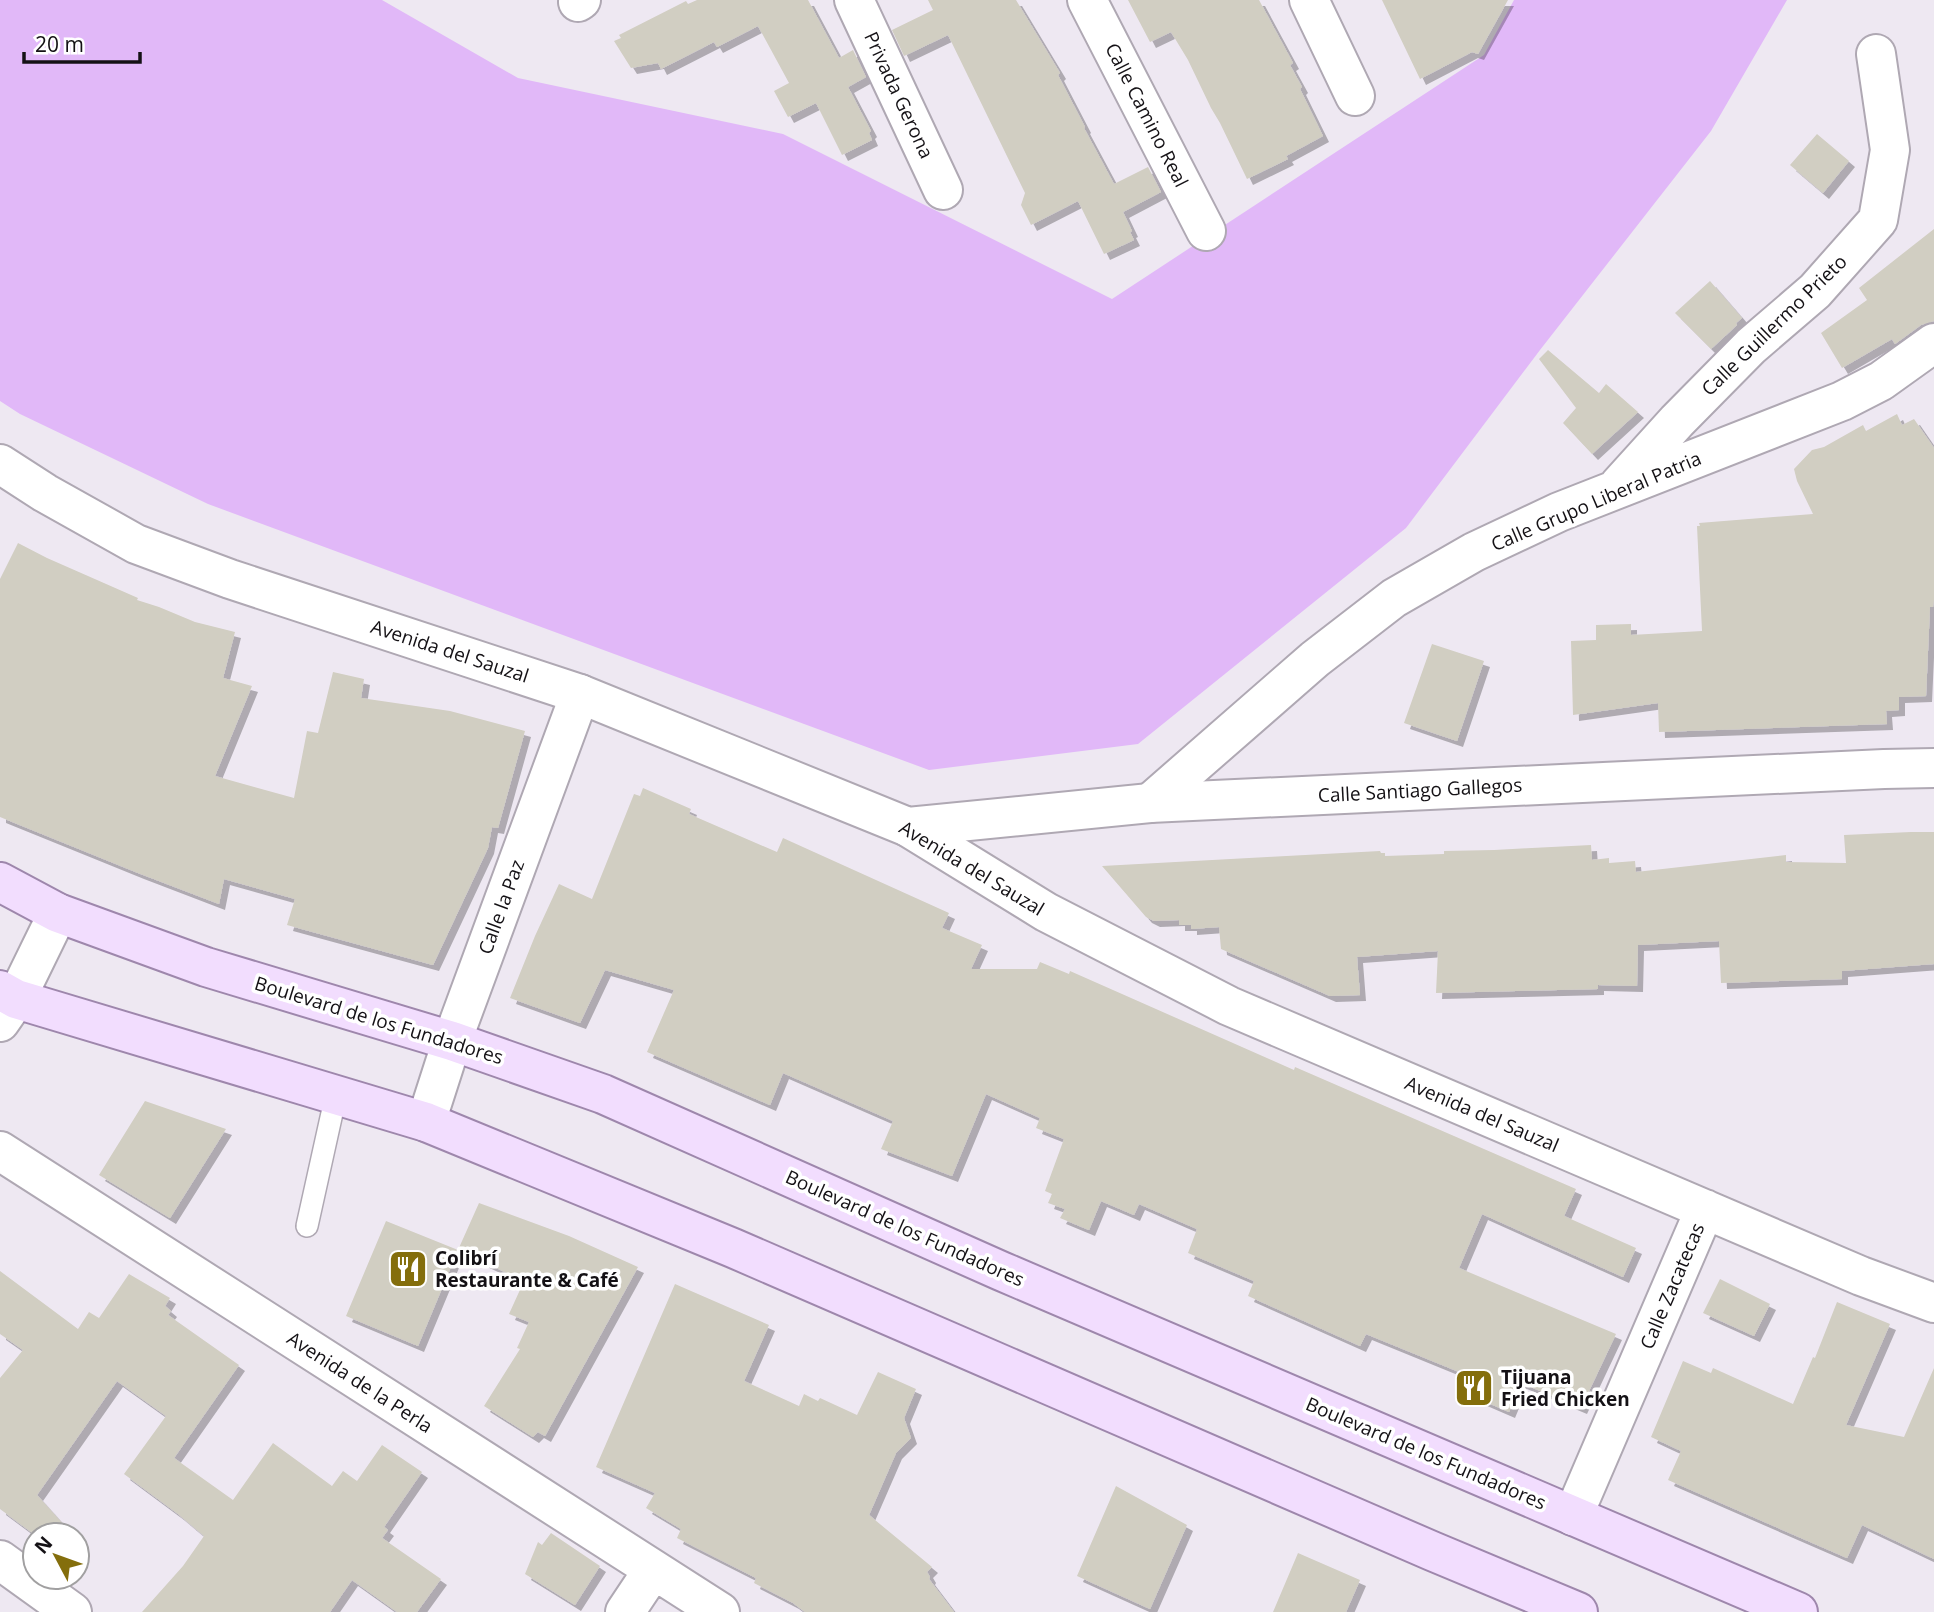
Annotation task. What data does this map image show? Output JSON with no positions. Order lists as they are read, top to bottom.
{
  "streets": {
    "main road": ["Boulevard de los Fundadores"],
    "street": [
      "Privada Gerona",
      "Calle Camino Real",
      "Calle Guillermo Prieto",
      "Calle Grupo Liberal Patria",
      "Avenida del Sauzal",
      "Calle Santiago Gallegos",
      "Calle la Paz",
      "Calle Zacatecas",
      "Avenida de la Perla"
    ]
  },
  "crossings": [
    ["Calle Guillermo Prieto", "Calle Grupo Liberal Patria"],
    ["Calle Grupo Liberal Patria", "Calle Santiago Gallegos"],
    ["Avenida del Sauzal", "Calle Santiago Gallegos"],
    ["Avenida del Sauzal", "Calle la Paz"],
    ["Avenida del Sauzal", "Calle Zacatecas"],
    ["Calle la Paz", "Boulevard de los Fundadores"],
    ["Boulevard de los Fundadores", "Calle Zacatecas"]
  ],
  "places": {
    "restaurant": ["Colibrí Restaurante & Café", "Tijuana Fried Chicken"]
  },
  "scale_bar": "20 m",
  "north": "top left"
}
